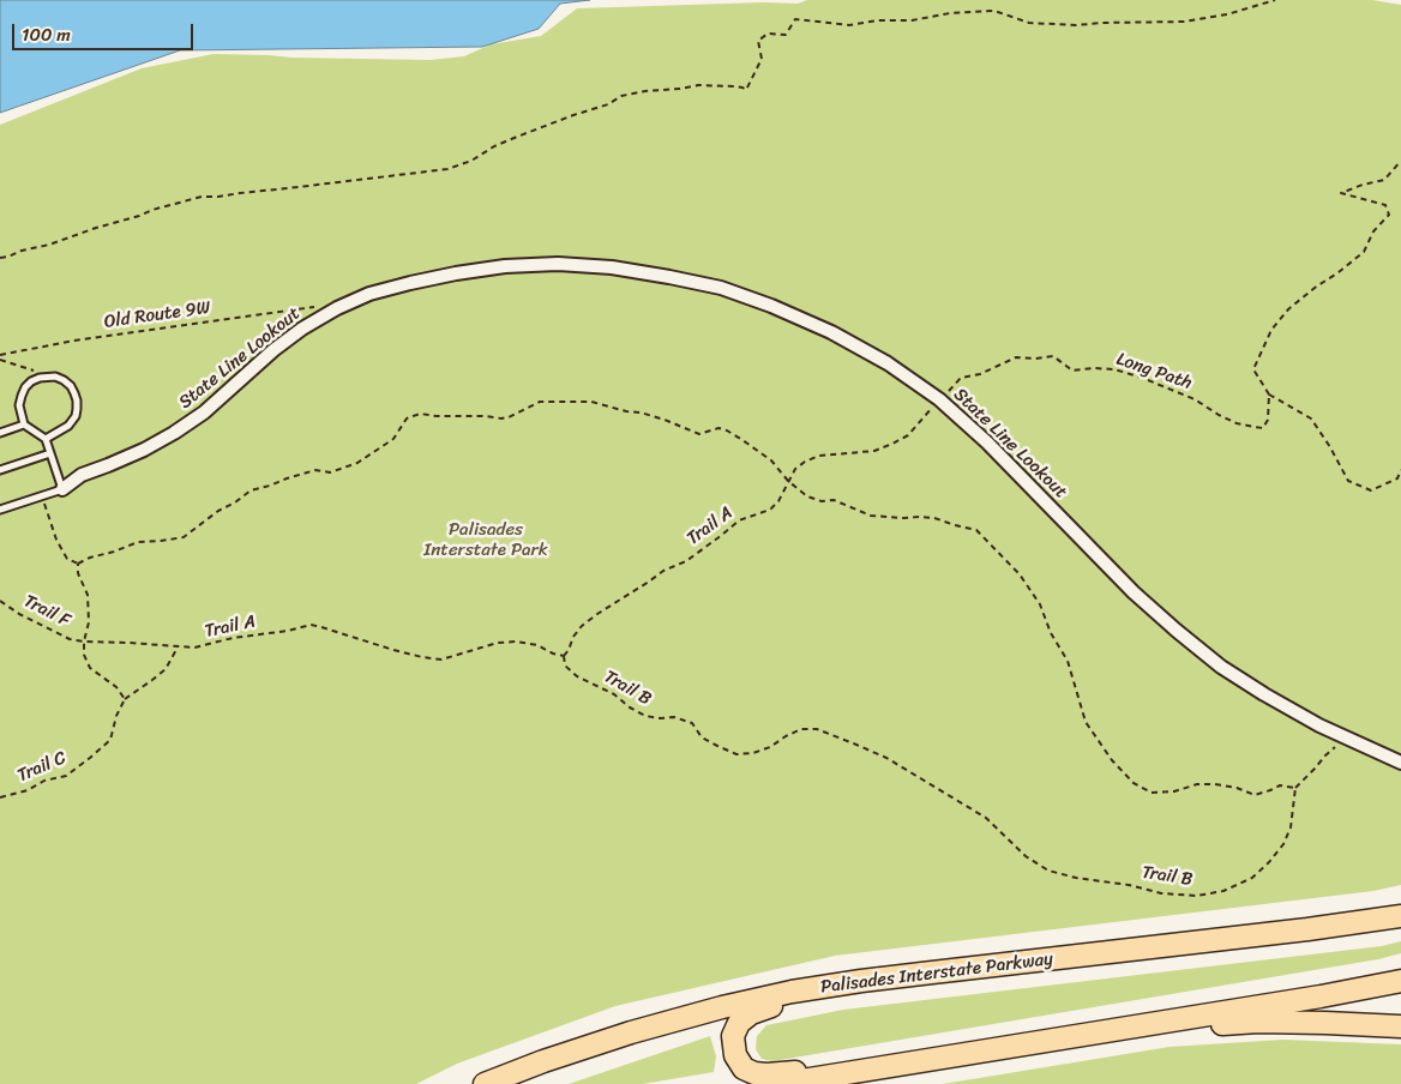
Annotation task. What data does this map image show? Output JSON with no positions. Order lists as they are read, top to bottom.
{
  "streets": {
    "highway": ["Palisades Interstate Parkway"],
    "street": ["State Line Lookout"],
    "path": [
      "Old Route 9W",
      "Long Path",
      "Trail A",
      "Trail F",
      "Trail B",
      "Trail C"
    ]
  },
  "crossings": [
    ["State Line Lookout", "Long Path"],
    ["Long Path", "Trail A"],
    ["Trail A", "Trail F"],
    ["Trail A", "Trail B"]
  ],
  "parks": ["Palisades Interstate Park"],
  "scale_bar": "100 m"
}
